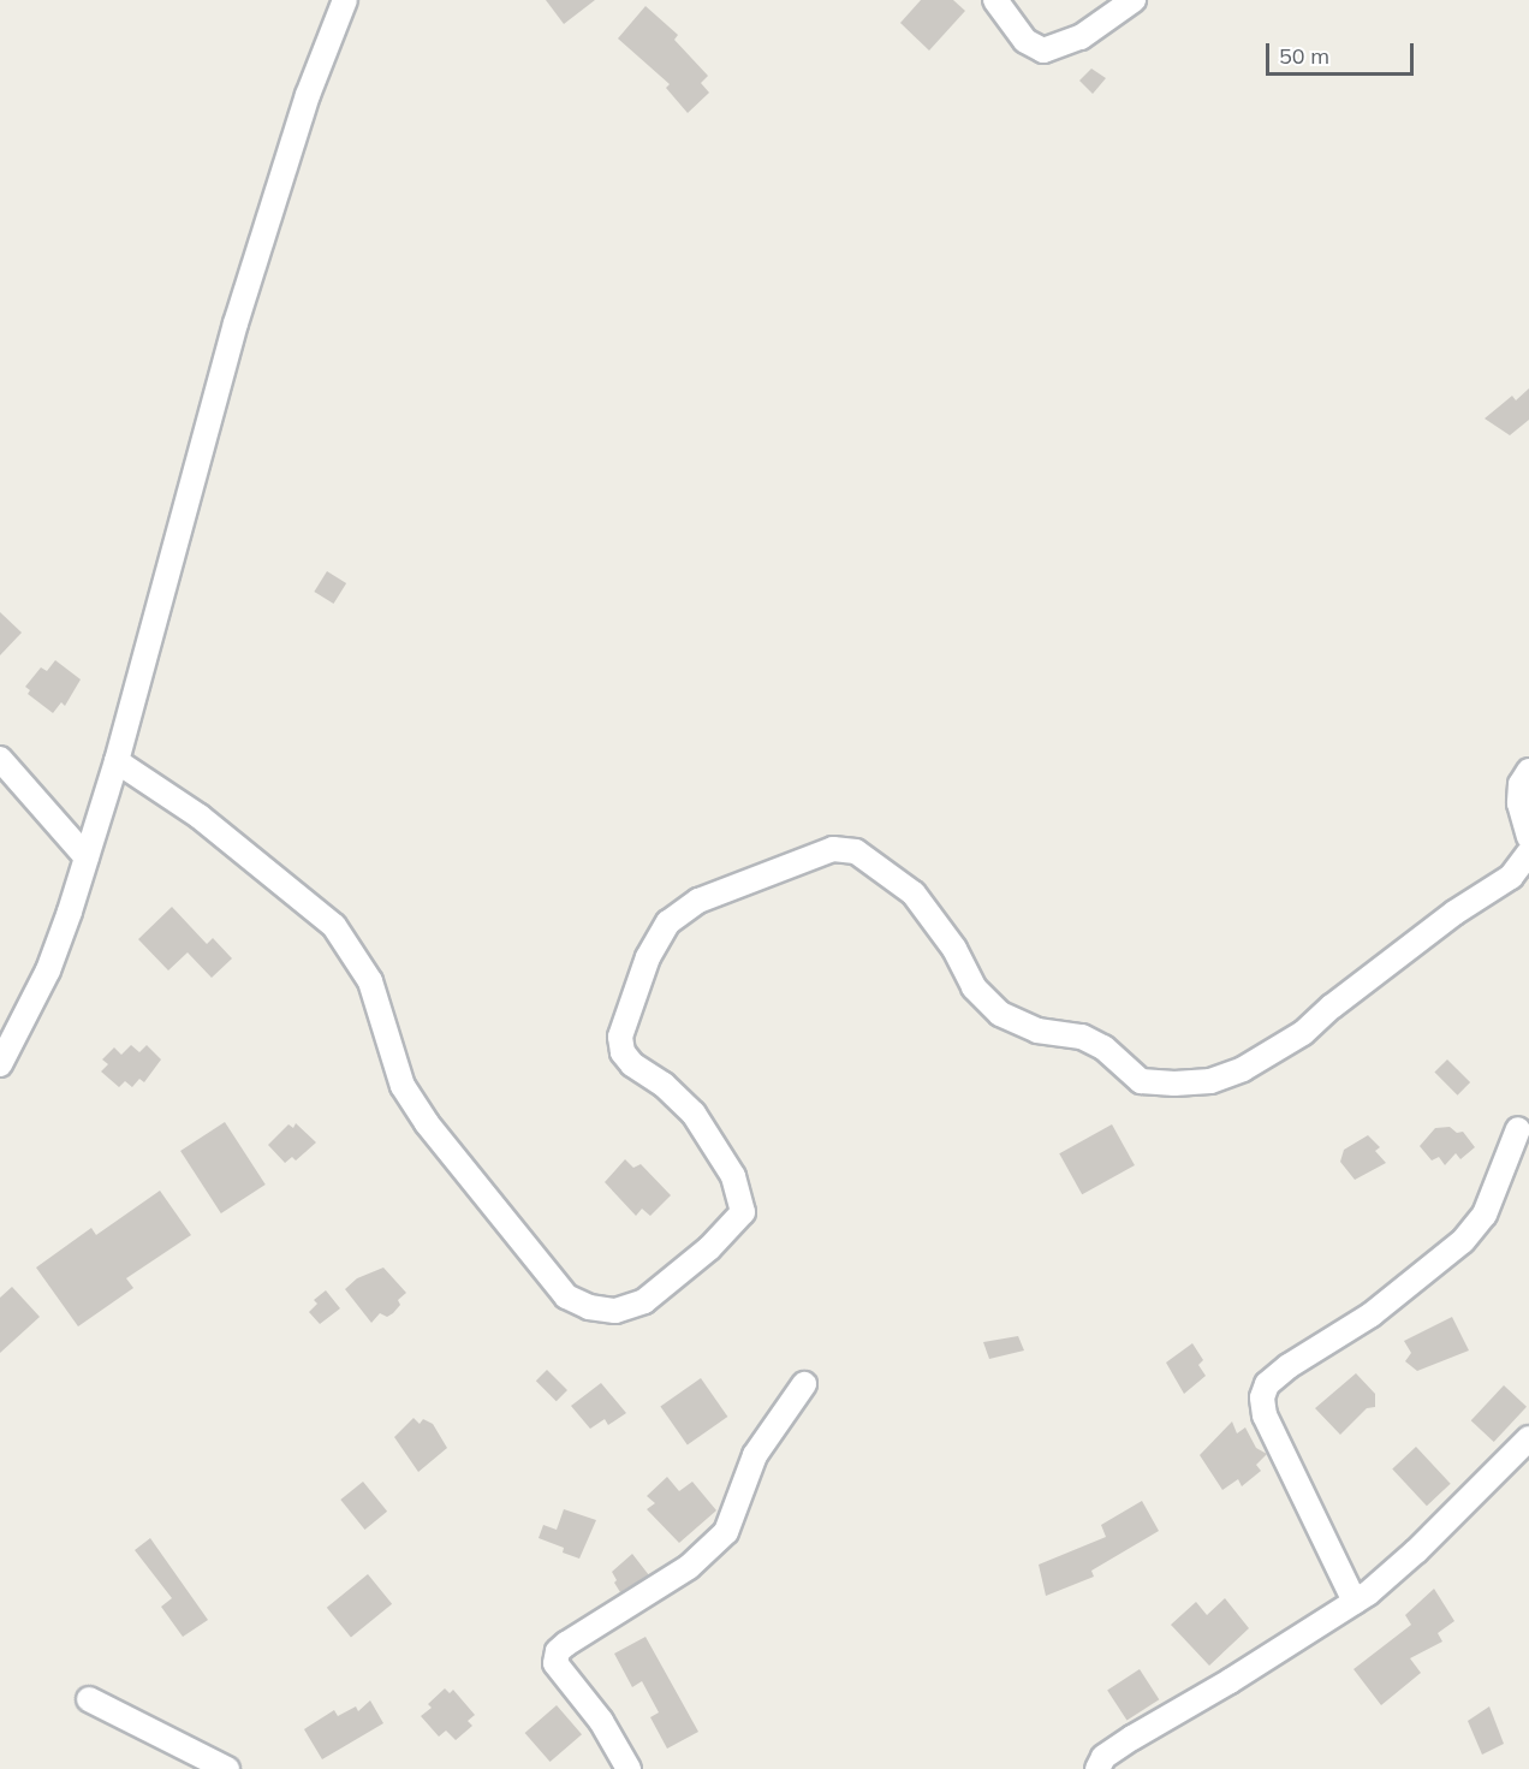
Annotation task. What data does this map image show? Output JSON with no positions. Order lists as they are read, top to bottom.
{
  "scale_bar": "50 m"
}
